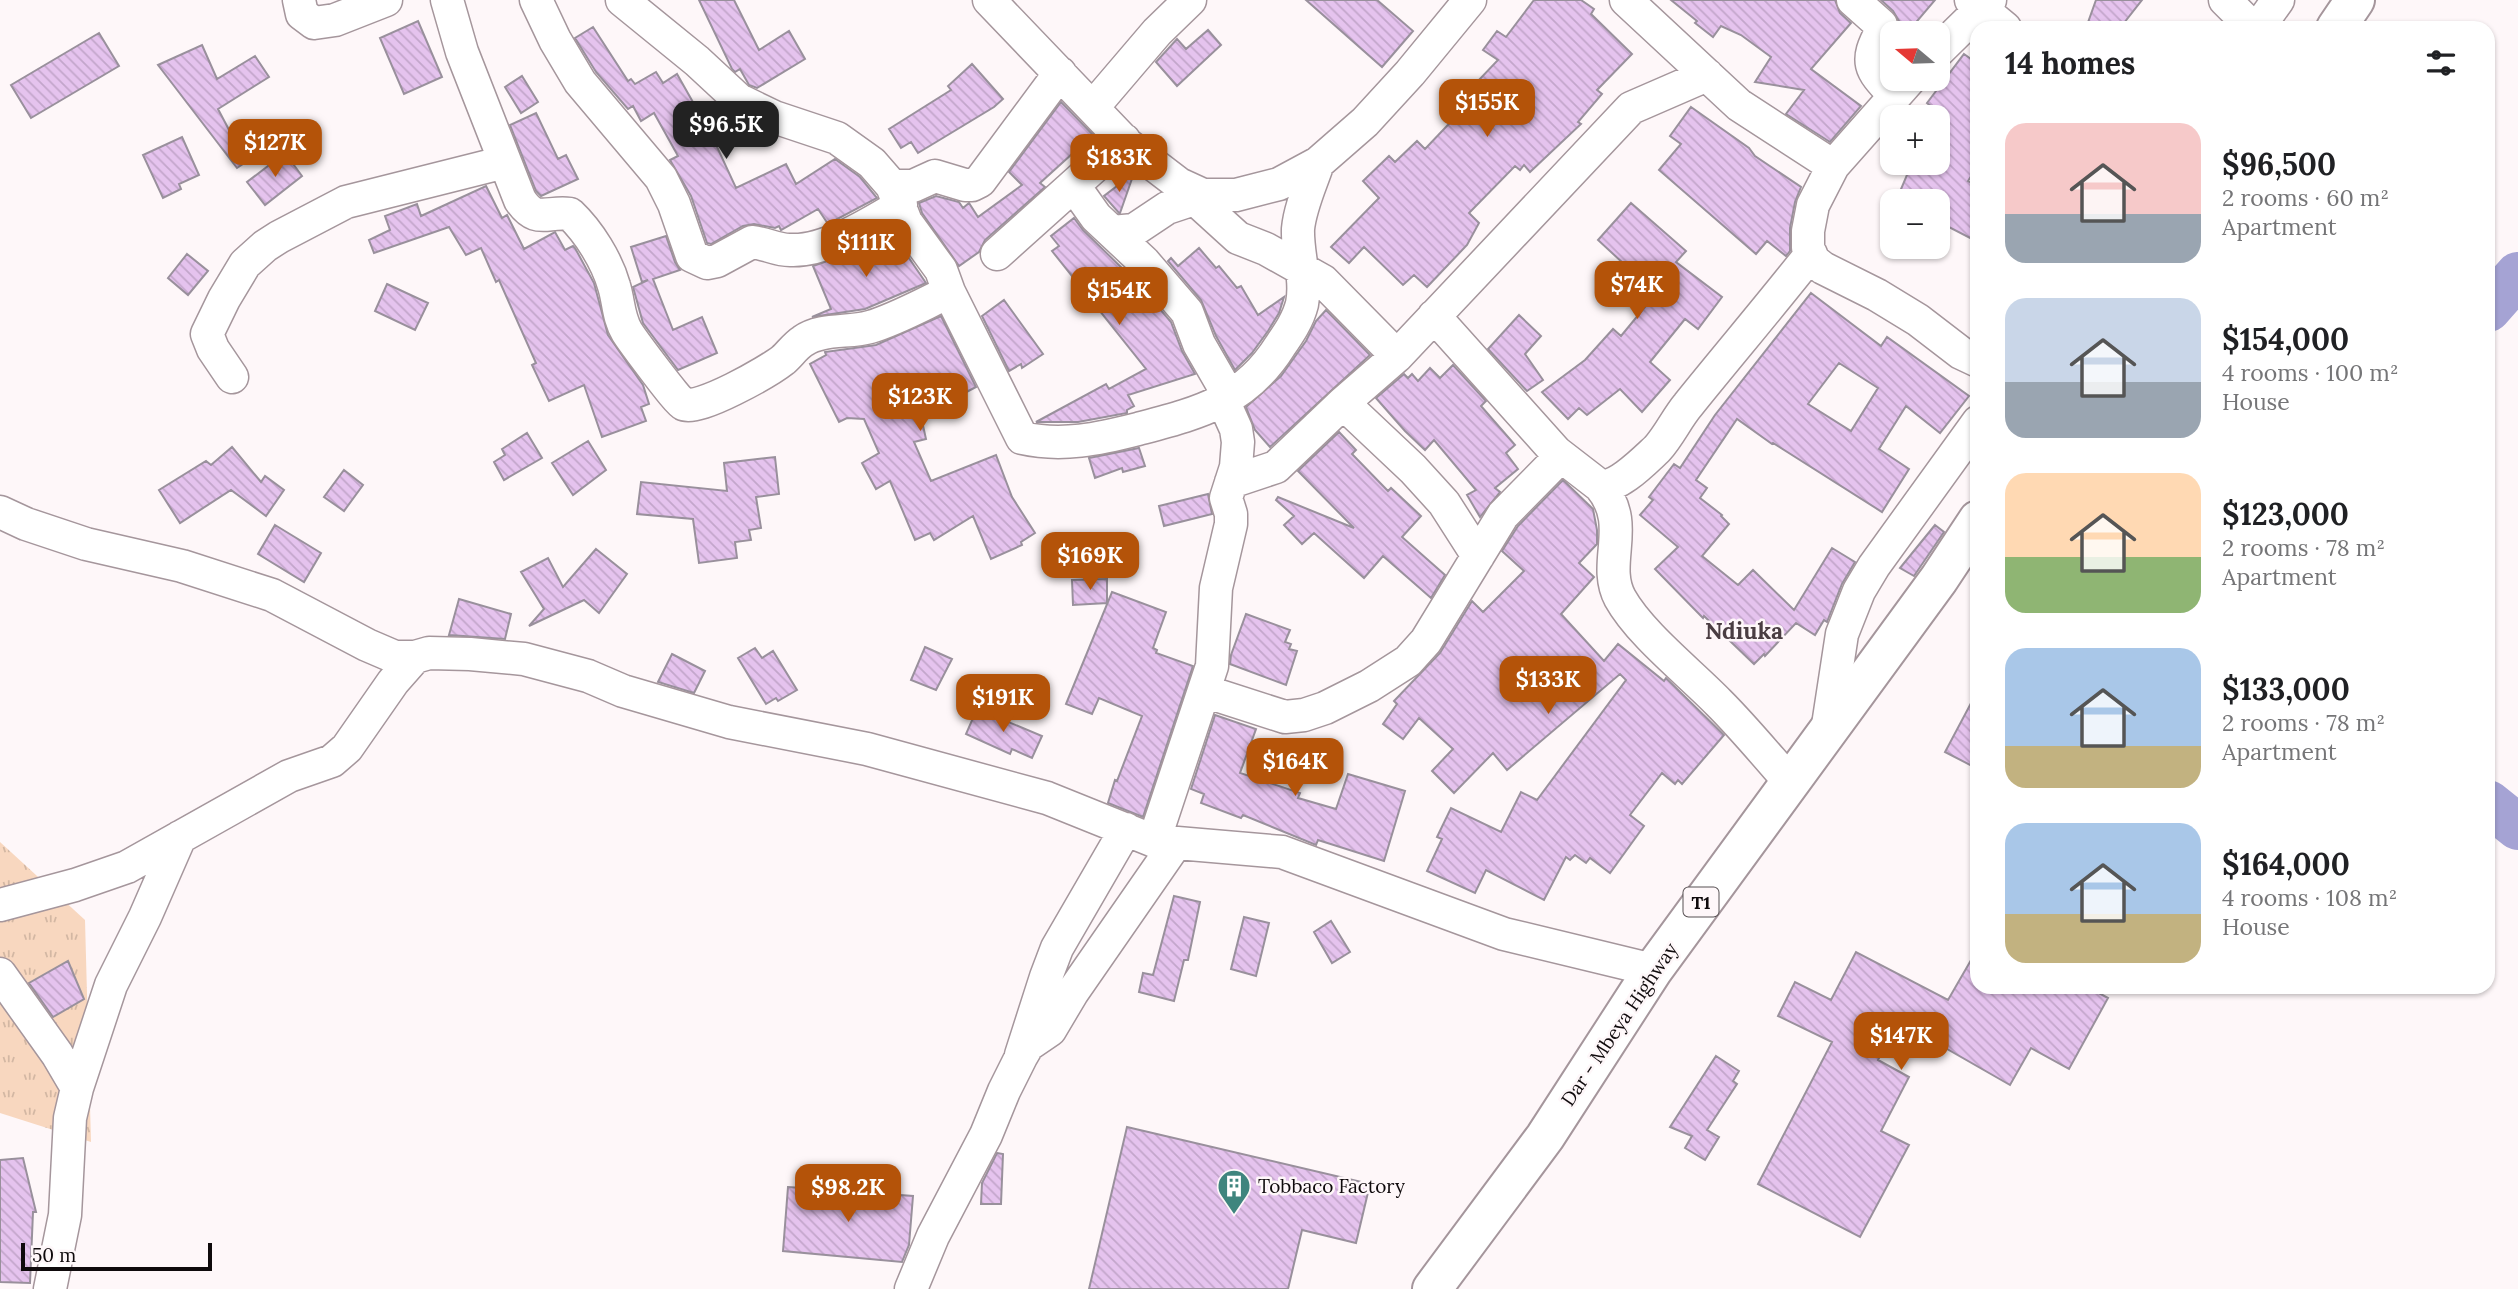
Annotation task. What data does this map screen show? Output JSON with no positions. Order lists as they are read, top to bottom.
{
  "streets": {
    "highway": ["T1", "Dar - Mbeya Highway"]
  },
  "districts": ["Ndiuka"],
  "places": {
    "building": ["Tobbaco Factory"]
  },
  "scale_bar": "50 m",
  "north": "left",
  "page": {
    "map_buttons": ["+", "−"],
    "heading": "14 homes",
    "price": [
      "$155K",
      "$96.5K",
      "$127K",
      "$183K",
      "$111K",
      "$74K",
      "$154K",
      "$123K",
      "$169K",
      "$133K",
      "$191K",
      "$164K",
      "$147K",
      "$98.2K"
    ],
    "list": [
      {
        "name": "$96,500",
        "note": "2 rooms · 60 m² · Apartment"
      },
      {
        "name": "$154,000",
        "note": "4 rooms · 100 m² · House"
      },
      {
        "name": "$123,000",
        "note": "2 rooms · 78 m² · Apartment"
      },
      {
        "name": "$133,000",
        "note": "2 rooms · 78 m² · Apartment"
      },
      {
        "name": "$164,000",
        "note": "4 rooms · 108 m² · House"
      }
    ],
    "scale": "50 m"
  }
}
